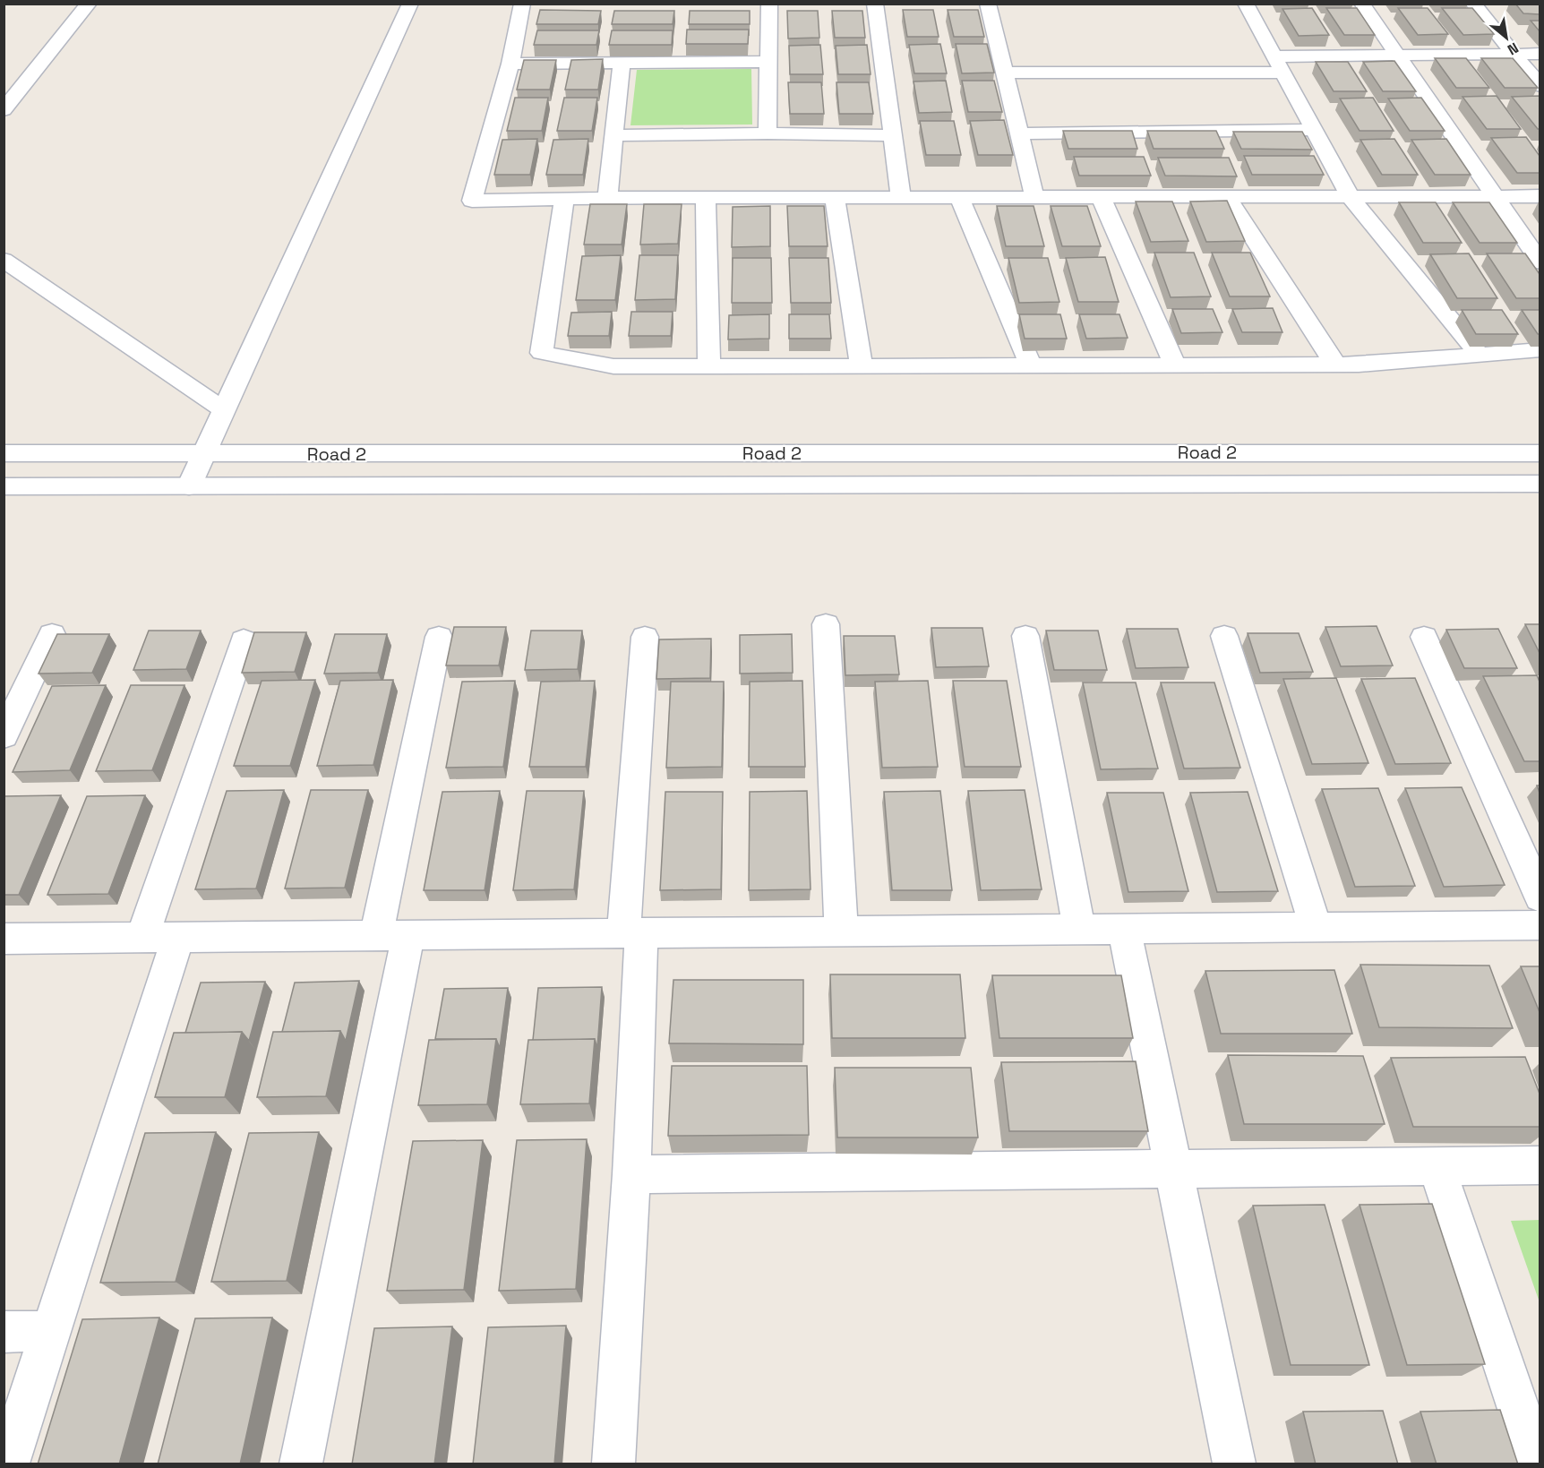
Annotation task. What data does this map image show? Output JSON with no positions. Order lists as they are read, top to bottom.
{
  "streets": {
    "street": ["Road 2"]
  },
  "north": "bottom right"
}
